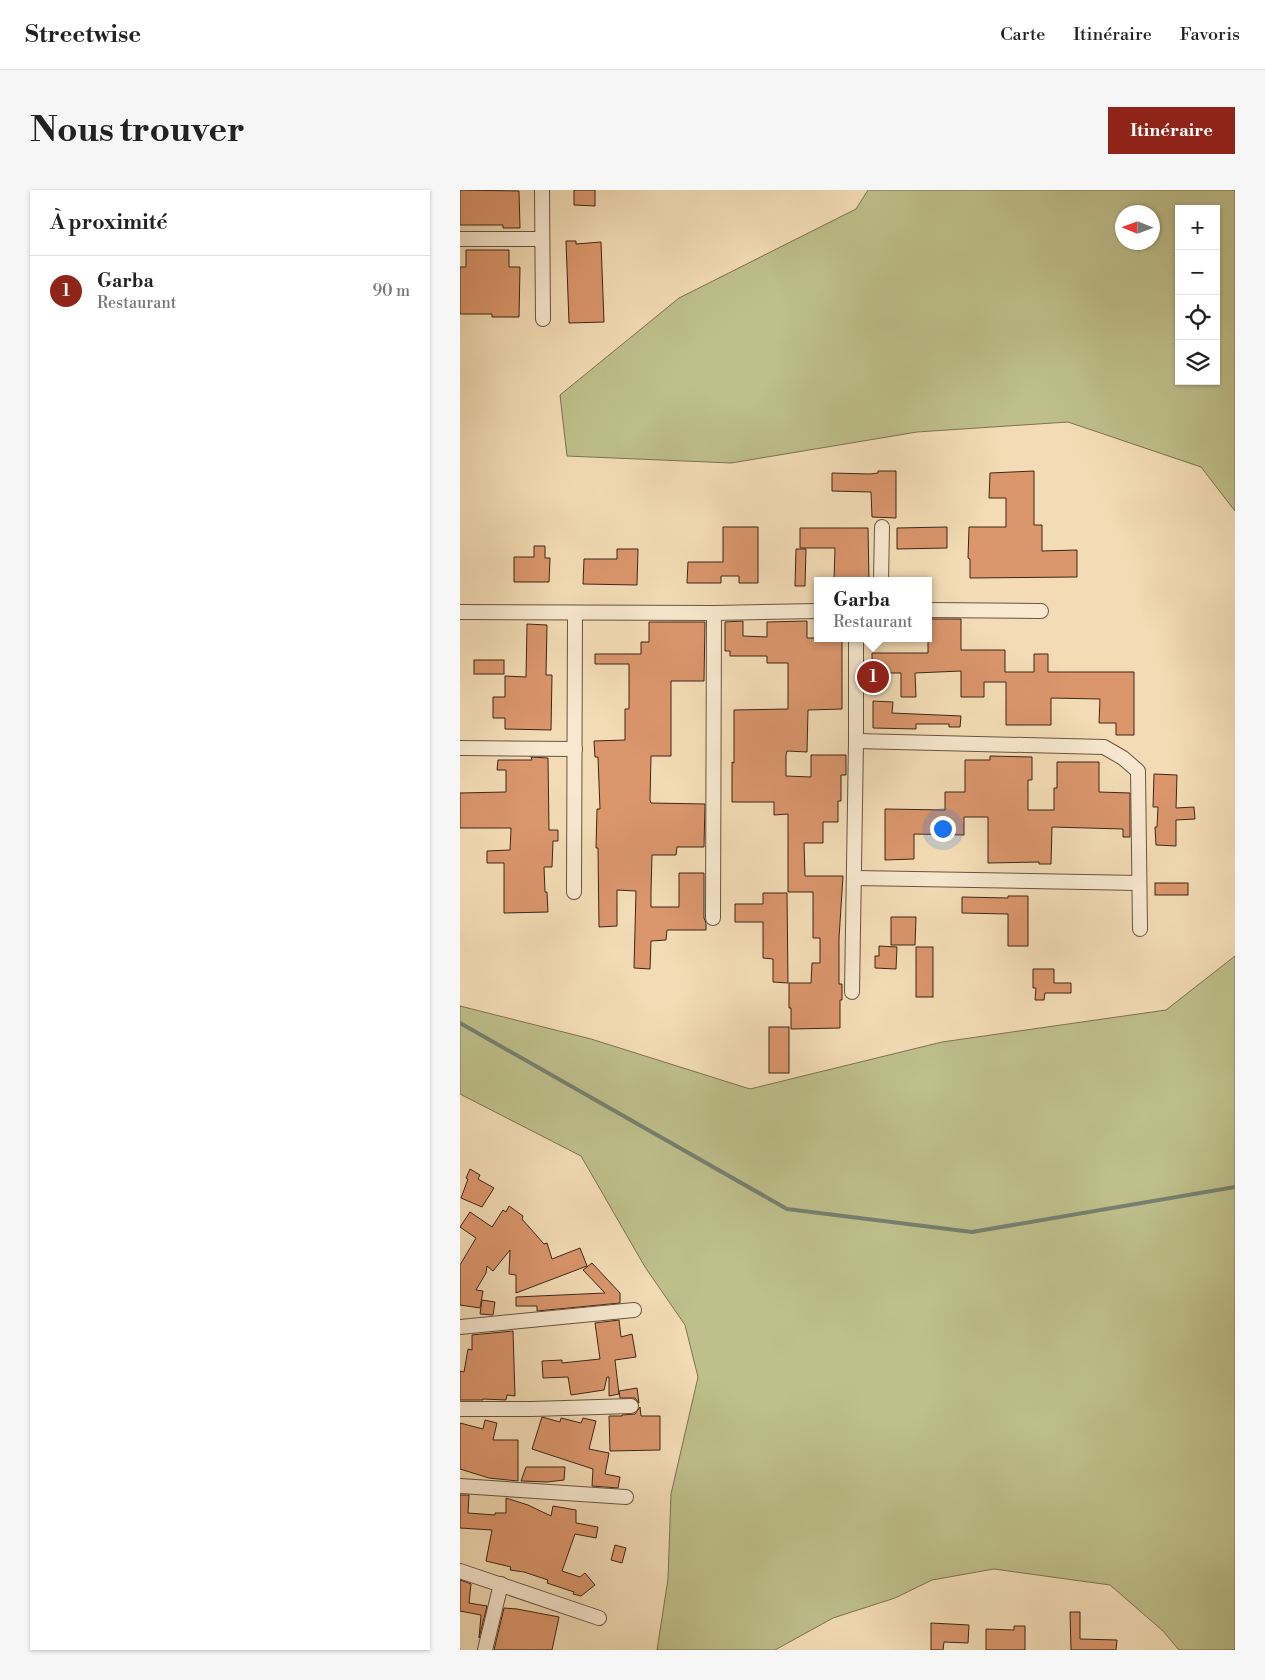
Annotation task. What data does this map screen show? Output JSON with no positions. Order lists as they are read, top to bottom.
{
  "north": "left",
  "page": {
    "header": "Streetwise",
    "nav": ["Carte", "Itinéraire", "Favoris"],
    "buttons": "Itinéraire",
    "title": "Nous trouver",
    "heading": "À proximité",
    "map_buttons": ["+", "−"],
    "list": [
      {
        "mark": "1",
        "name": "Garba",
        "note": "Restaurant",
        "value": "90 m"
      }
    ],
    "popup": ["Garba", "Restaurant"],
    "pins": "1"
  }
}
